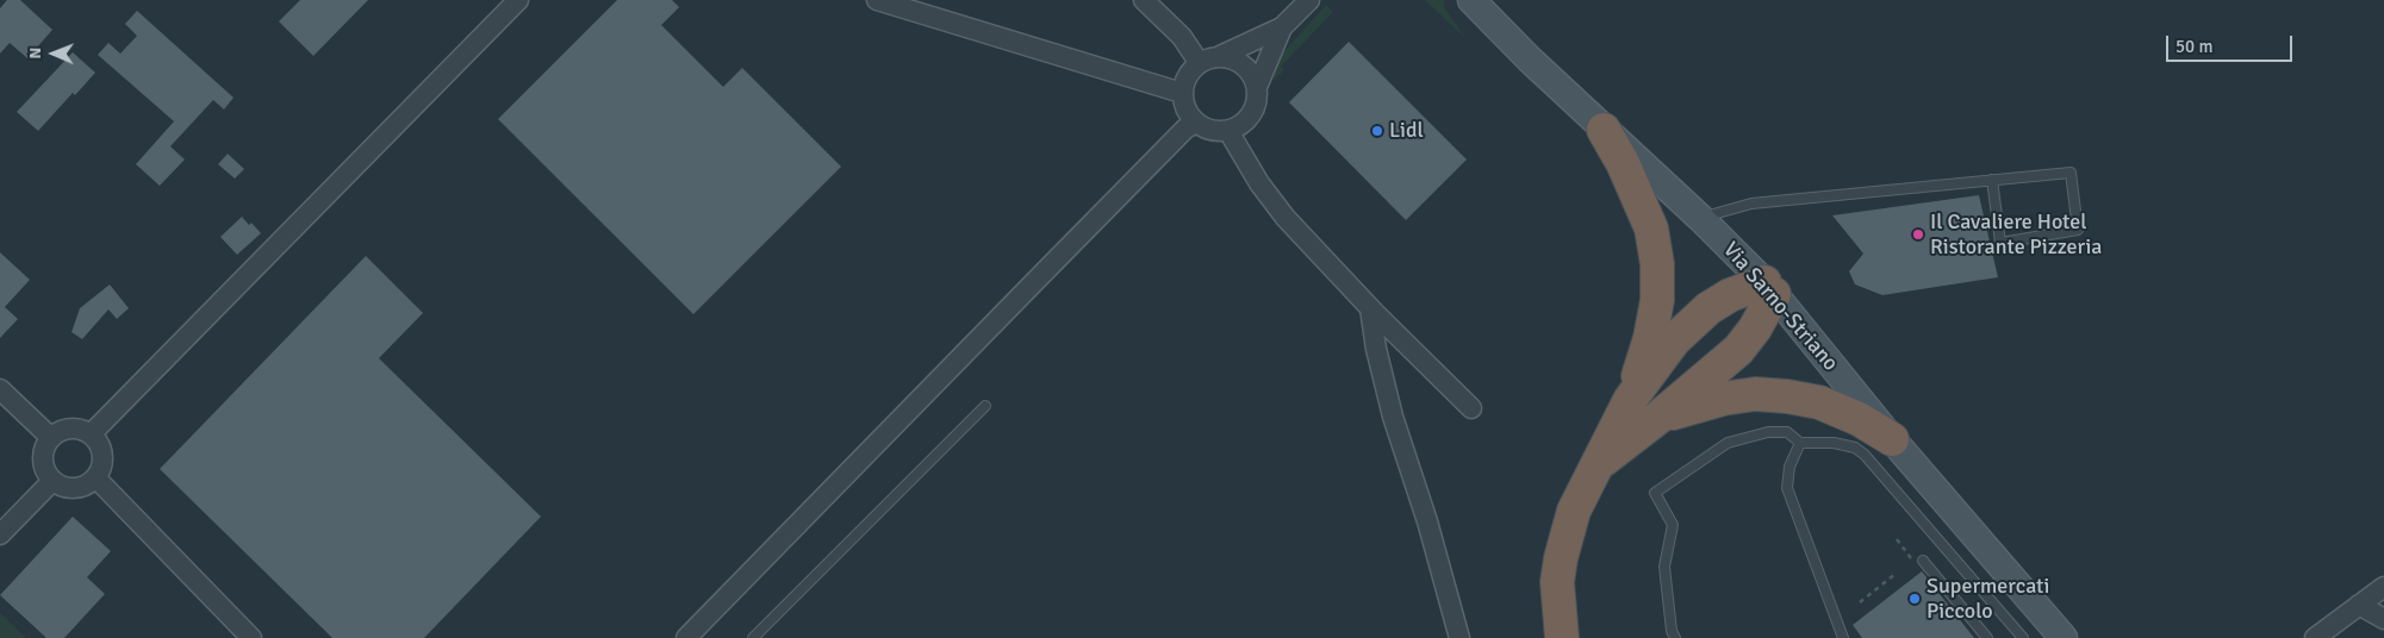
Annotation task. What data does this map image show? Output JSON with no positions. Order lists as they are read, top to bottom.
{
  "streets": {
    "main road": ["Via Sarno-Striano"]
  },
  "places": ["Lidl", "Il Cavaliere Hotel Ristorante Pizzeria", "Supermercati Piccolo"],
  "scale_bar": "50 m",
  "north": "left"
}
